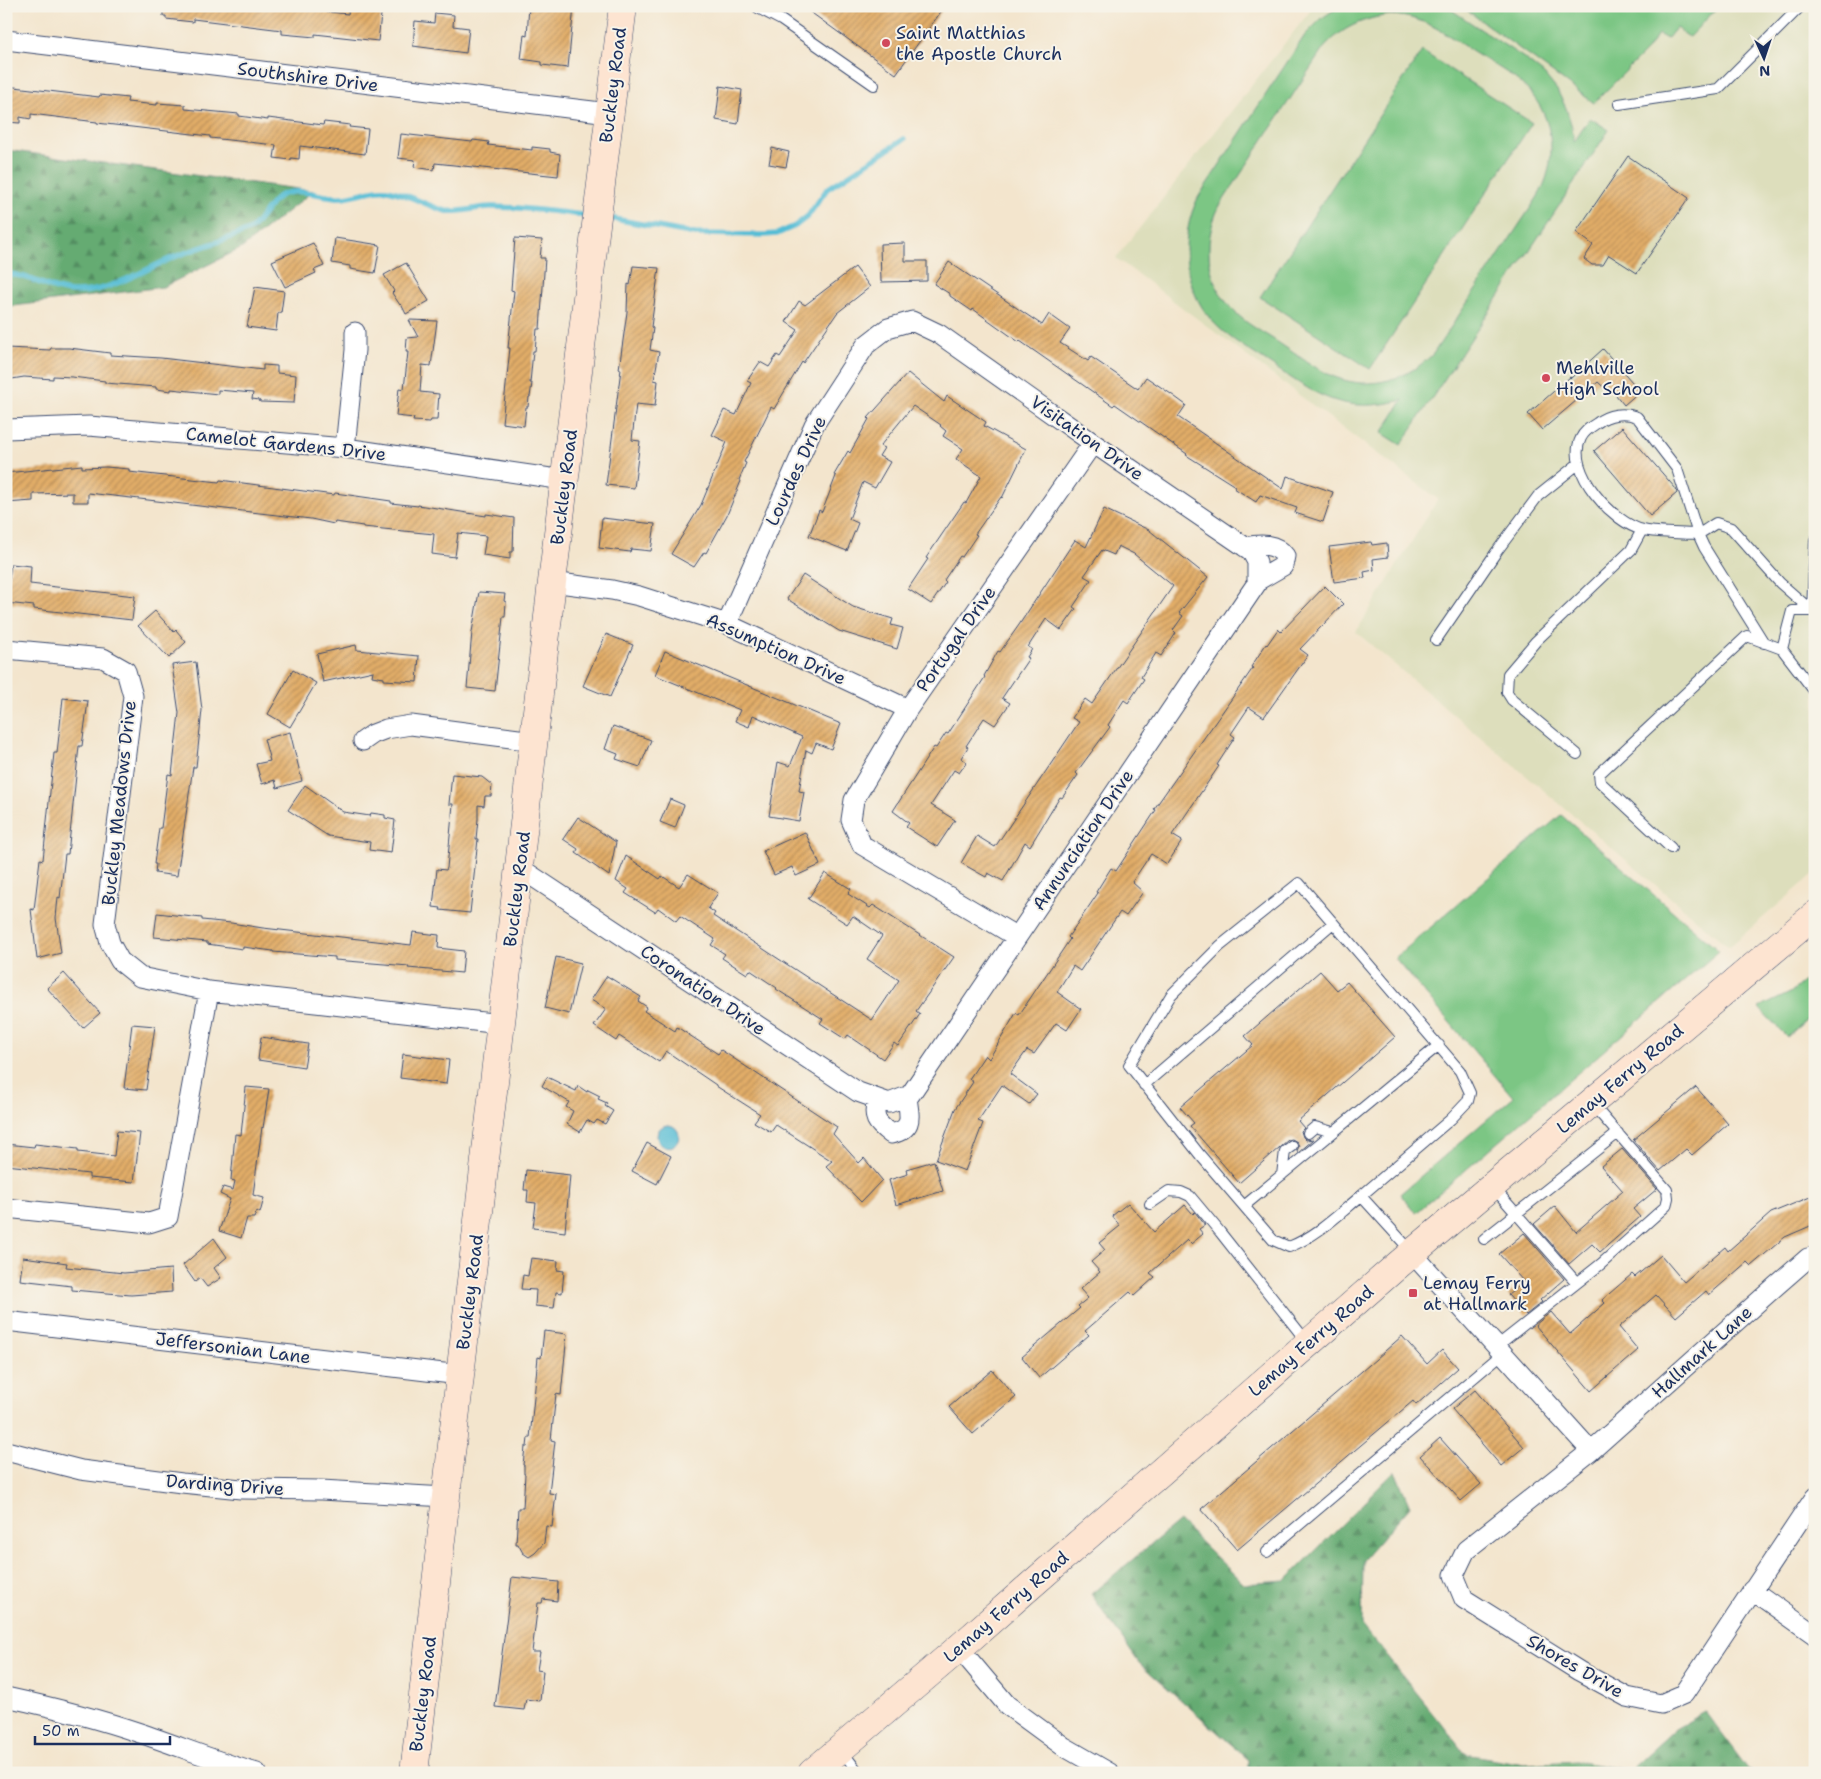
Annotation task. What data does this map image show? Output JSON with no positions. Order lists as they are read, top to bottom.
{
  "streets": {
    "street": [
      "Southshire Drive",
      "Buckley Road",
      "Visitation Drive",
      "Camelot Gardens Drive",
      "Lourdes Drive",
      "Portugal Drive",
      "Assumption Drive",
      "Buckley Meadows Drive",
      "Annunciation Drive",
      "Coronation Drive",
      "Lemay Ferry Road",
      "Jeffersonian Lane",
      "Hallmark Lane",
      "Darding Drive",
      "Shores Drive"
    ]
  },
  "crossings": [
    ["Southshire Drive", "Buckley Road"],
    ["Buckley Road", "Camelot Gardens Drive"],
    ["Buckley Road", "Assumption Drive"],
    ["Buckley Road", "Buckley Meadows Drive"],
    ["Buckley Road", "Coronation Drive"],
    ["Buckley Road", "Jeffersonian Lane"],
    ["Buckley Road", "Darding Drive"],
    ["Visitation Drive", "Lourdes Drive"],
    ["Visitation Drive", "Portugal Drive"],
    ["Visitation Drive", "Annunciation Drive"],
    ["Lourdes Drive", "Assumption Drive"],
    ["Portugal Drive", "Assumption Drive"],
    ["Portugal Drive", "Annunciation Drive"],
    ["Annunciation Drive", "Coronation Drive"],
    ["Hallmark Lane", "Shores Drive"]
  ],
  "places": {
    "other": ["Saint Matthias the Apostle Church", "Mehlville High School"],
    "transit": ["Lemay Ferry at Hallmark"]
  },
  "scale_bar": "50 m",
  "north": "bottom"
}
